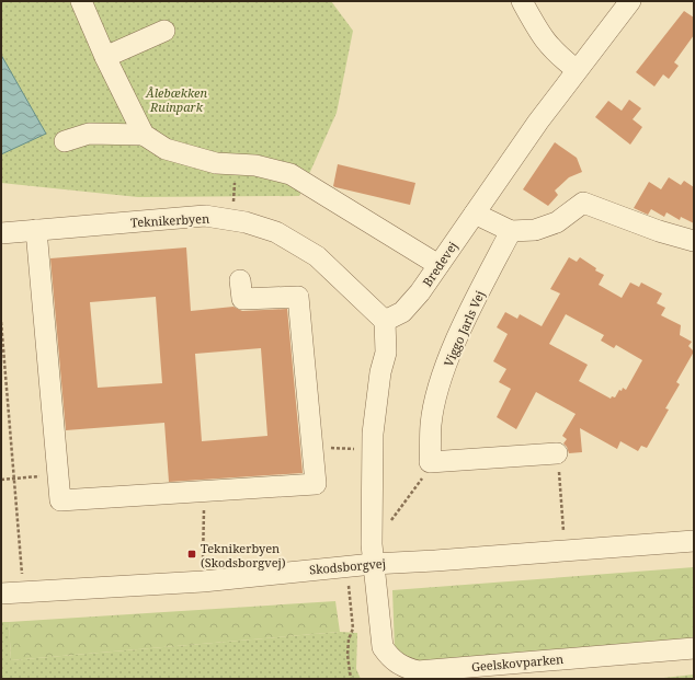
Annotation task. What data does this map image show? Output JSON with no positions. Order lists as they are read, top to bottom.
{
  "streets": {
    "street": [
      "Teknikerbyen",
      "Bredevej",
      "Viggo Jarls Vej",
      "Skodsborgvej",
      "Geelskovparken"
    ]
  },
  "crossings": [
    ["Teknikerbyen", "Bredevej"],
    ["Skodsborgvej", "Geelskovparken"]
  ],
  "parks": ["Ålebækken Ruinpark"],
  "places": {
    "transit": ["Teknikerbyen (Skodsborgvej)"]
  }
}
